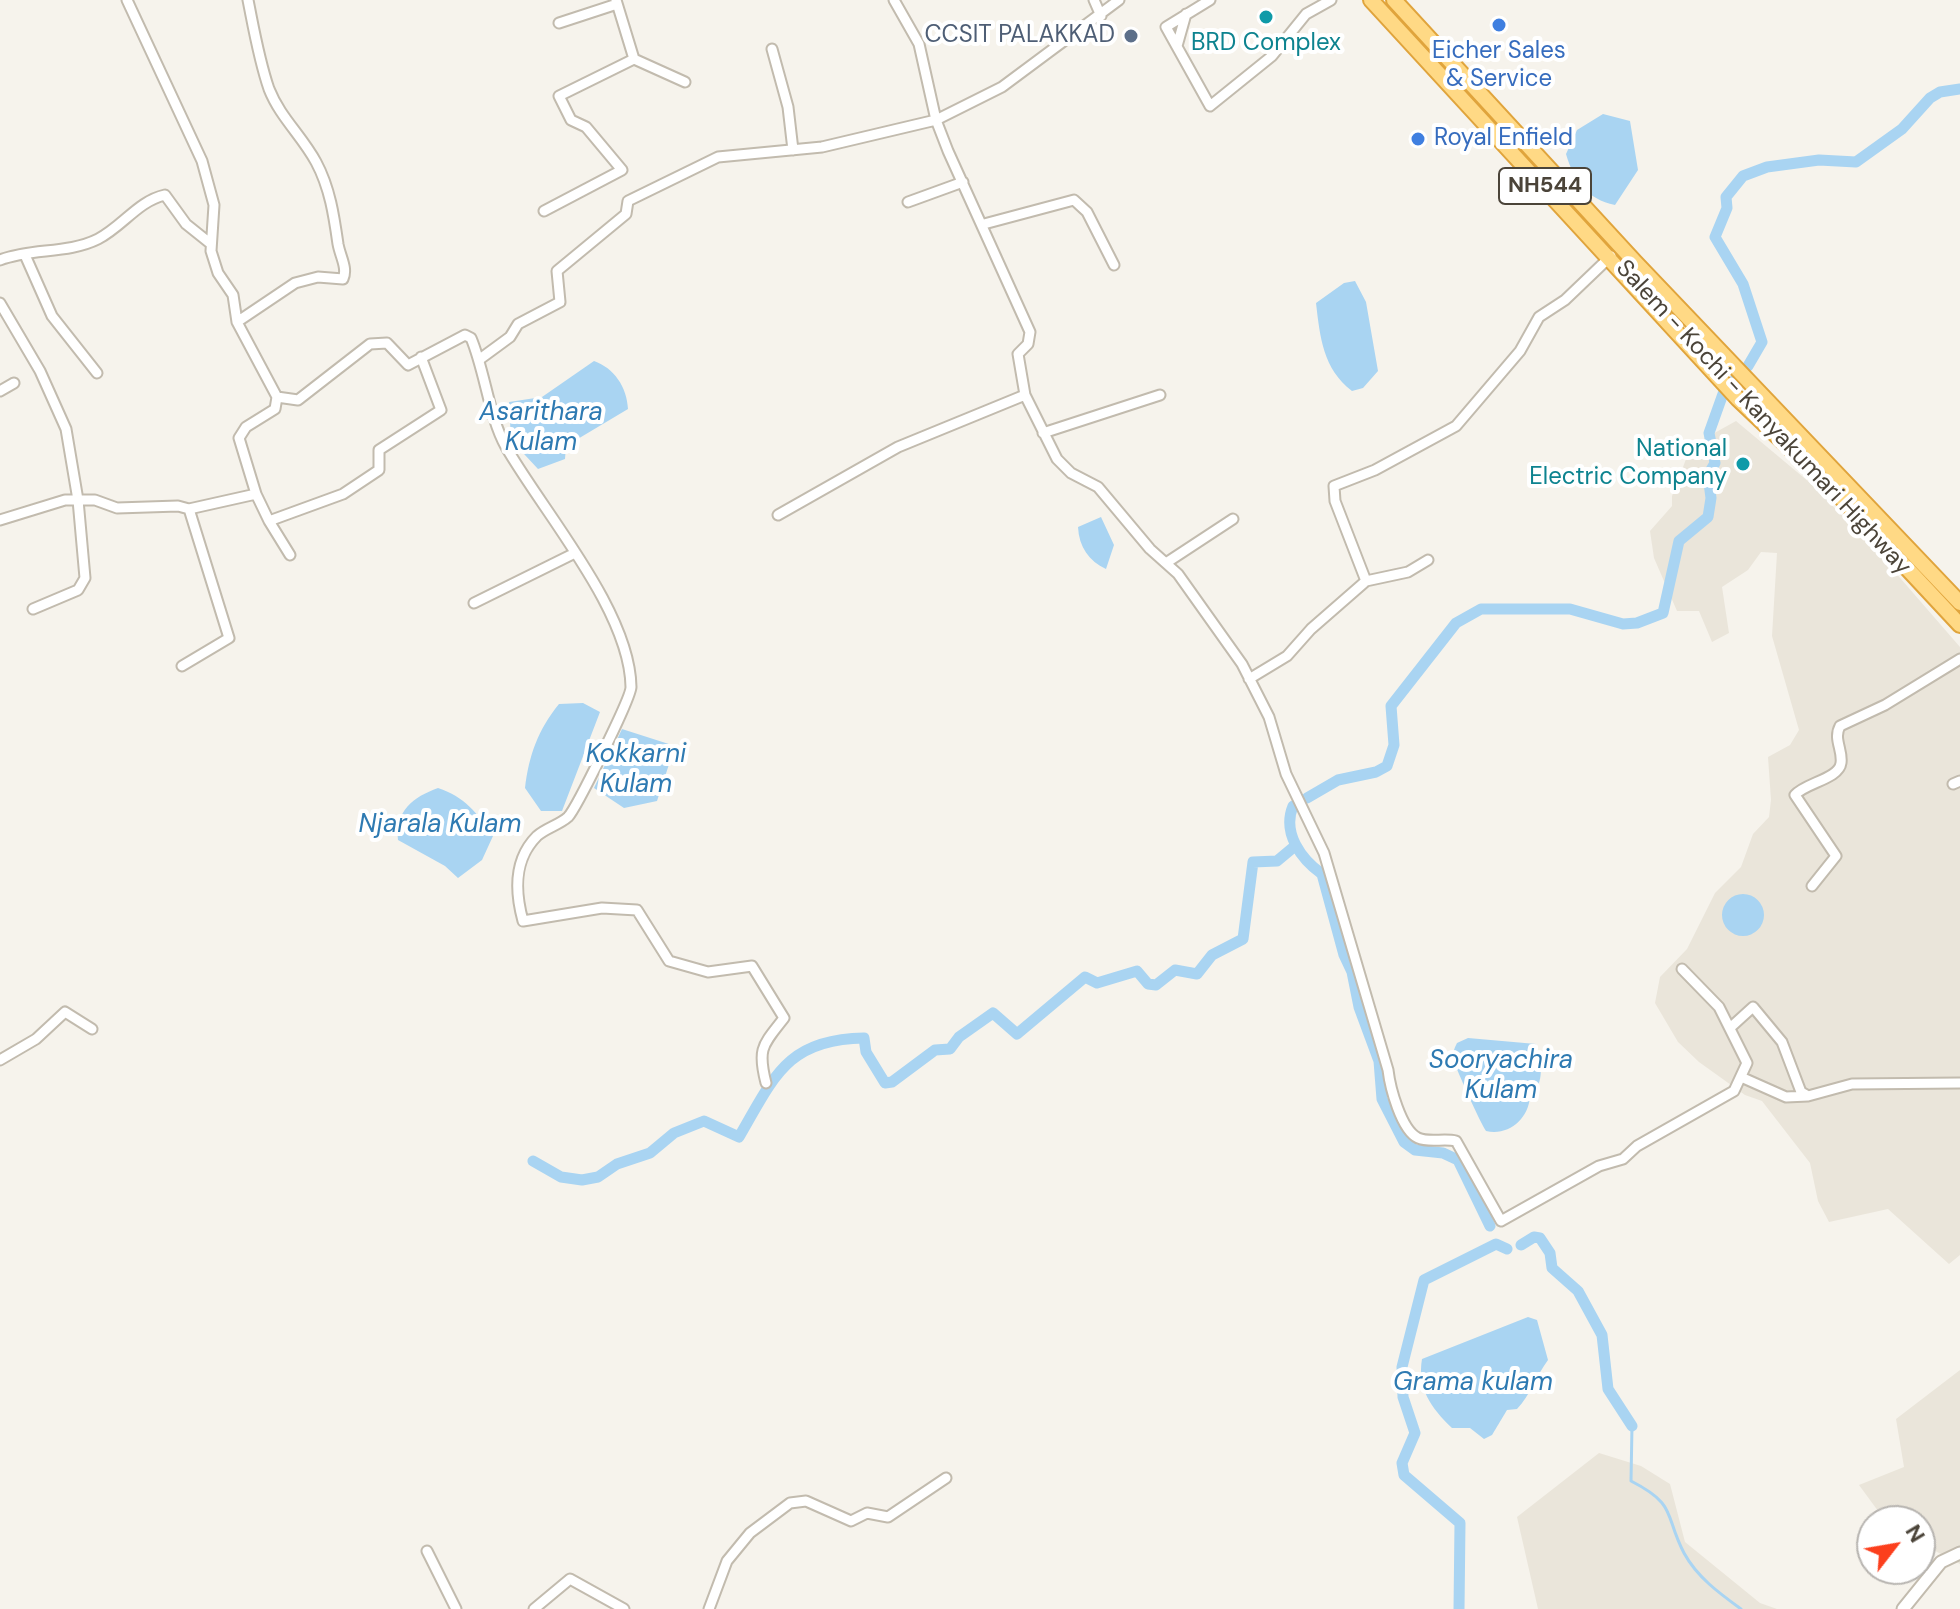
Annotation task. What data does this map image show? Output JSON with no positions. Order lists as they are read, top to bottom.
{
  "streets": {
    "highway": ["NH544", "Salem - Kochi - Kanyakumari Highway"]
  },
  "water": [
    "Asarithara Kulam",
    "Kokkarni Kulam",
    "Njarala Kulam",
    "Sooryachira Kulam",
    "Grama kulam"
  ],
  "places": [
    "BRD Complex",
    "Eicher Sales & Service",
    "CCSIT PALAKKAD",
    "Royal Enfield",
    "National Electric Company"
  ],
  "north": "top right"
}
